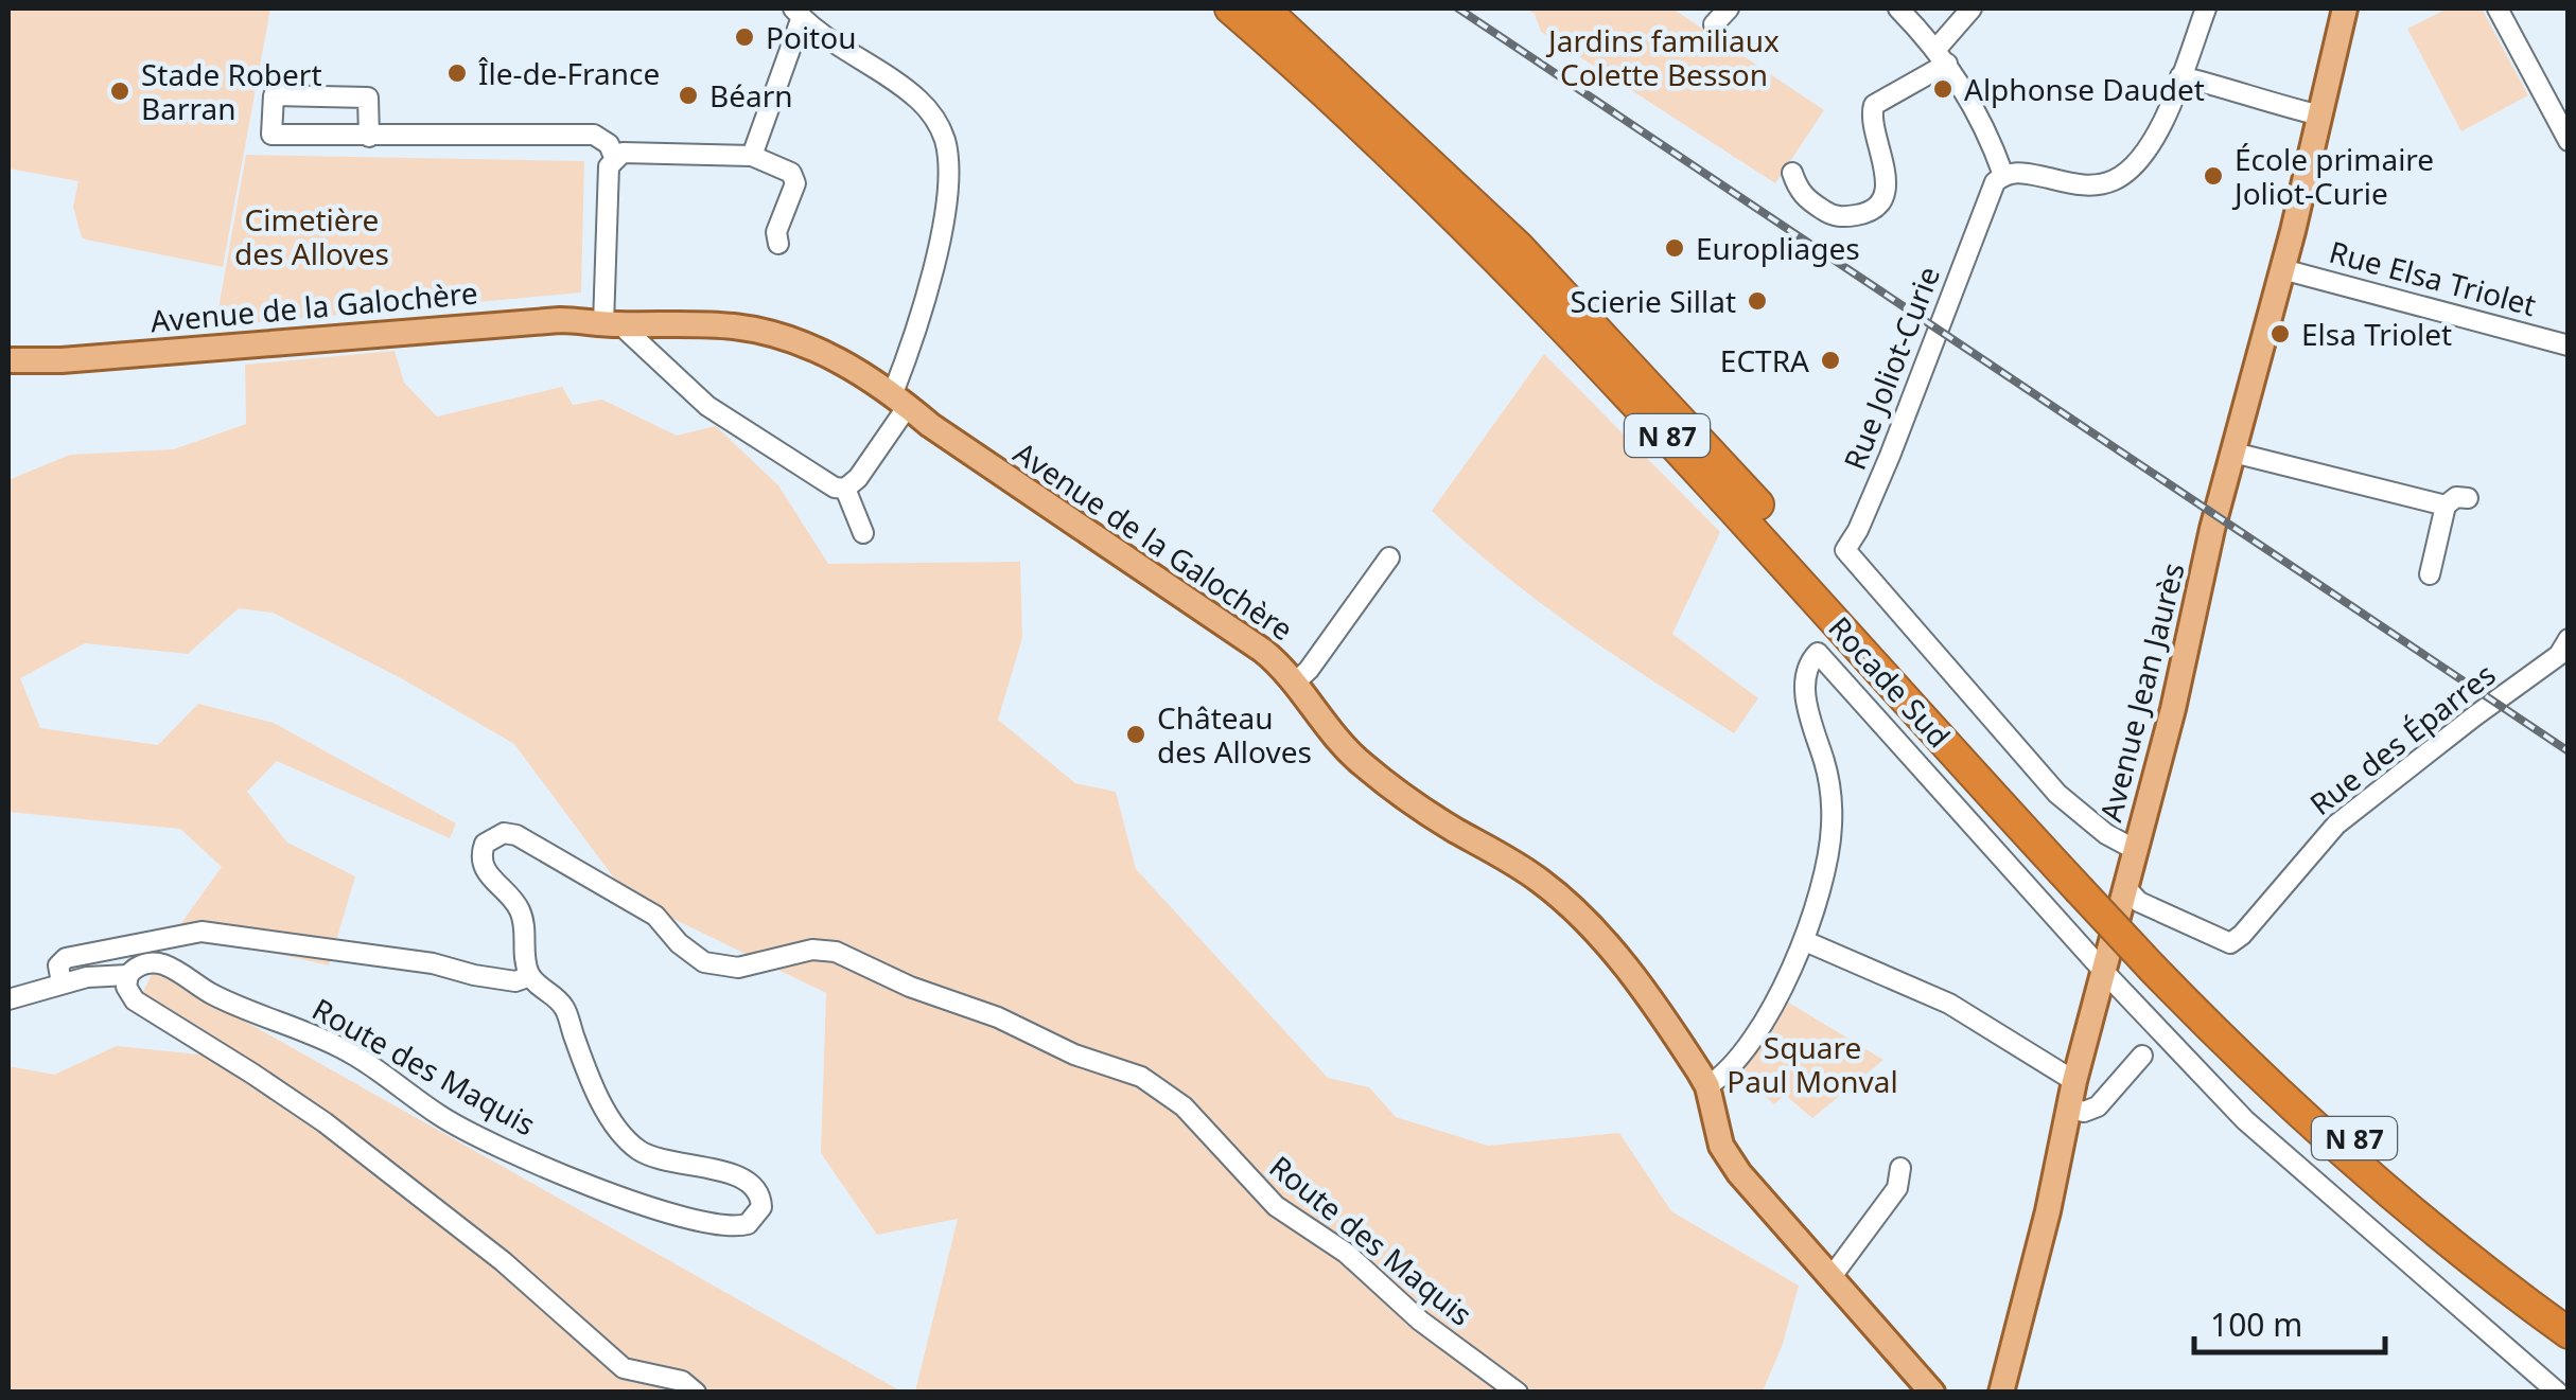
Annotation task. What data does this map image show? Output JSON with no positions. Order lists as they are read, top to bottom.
{
  "streets": {
    "highway": ["N 87", "Rocade Sud"],
    "main road": ["Avenue de la Galochère", "Avenue Jean Jaurès"],
    "street": [
      "Rue Elsa Triolet",
      "Rue Joliot-Curie",
      "Rue des Éparres",
      "Route des Maquis"
    ]
  },
  "crossings": [
    ["Rue Elsa Triolet", "Avenue Jean Jaurès"],
    ["Rue Joliot-Curie", "Avenue Jean Jaurès"],
    ["Avenue Jean Jaurès", "Rue des Éparres"]
  ],
  "parks": ["Jardins familiaux Colette Besson", "Cimetière des Alloves", "Square Paul Monval"],
  "places": [
    "Poitou",
    "Île-de-France",
    "Alphonse Daudet",
    "Stade Robert Barran",
    "Béarn",
    "École primaire Joliot-Curie",
    "Europliages",
    "Scierie Sillat",
    "Elsa Triolet",
    "ECTRA",
    "Château des Alloves"
  ],
  "scale_bar": "100 m"
}
